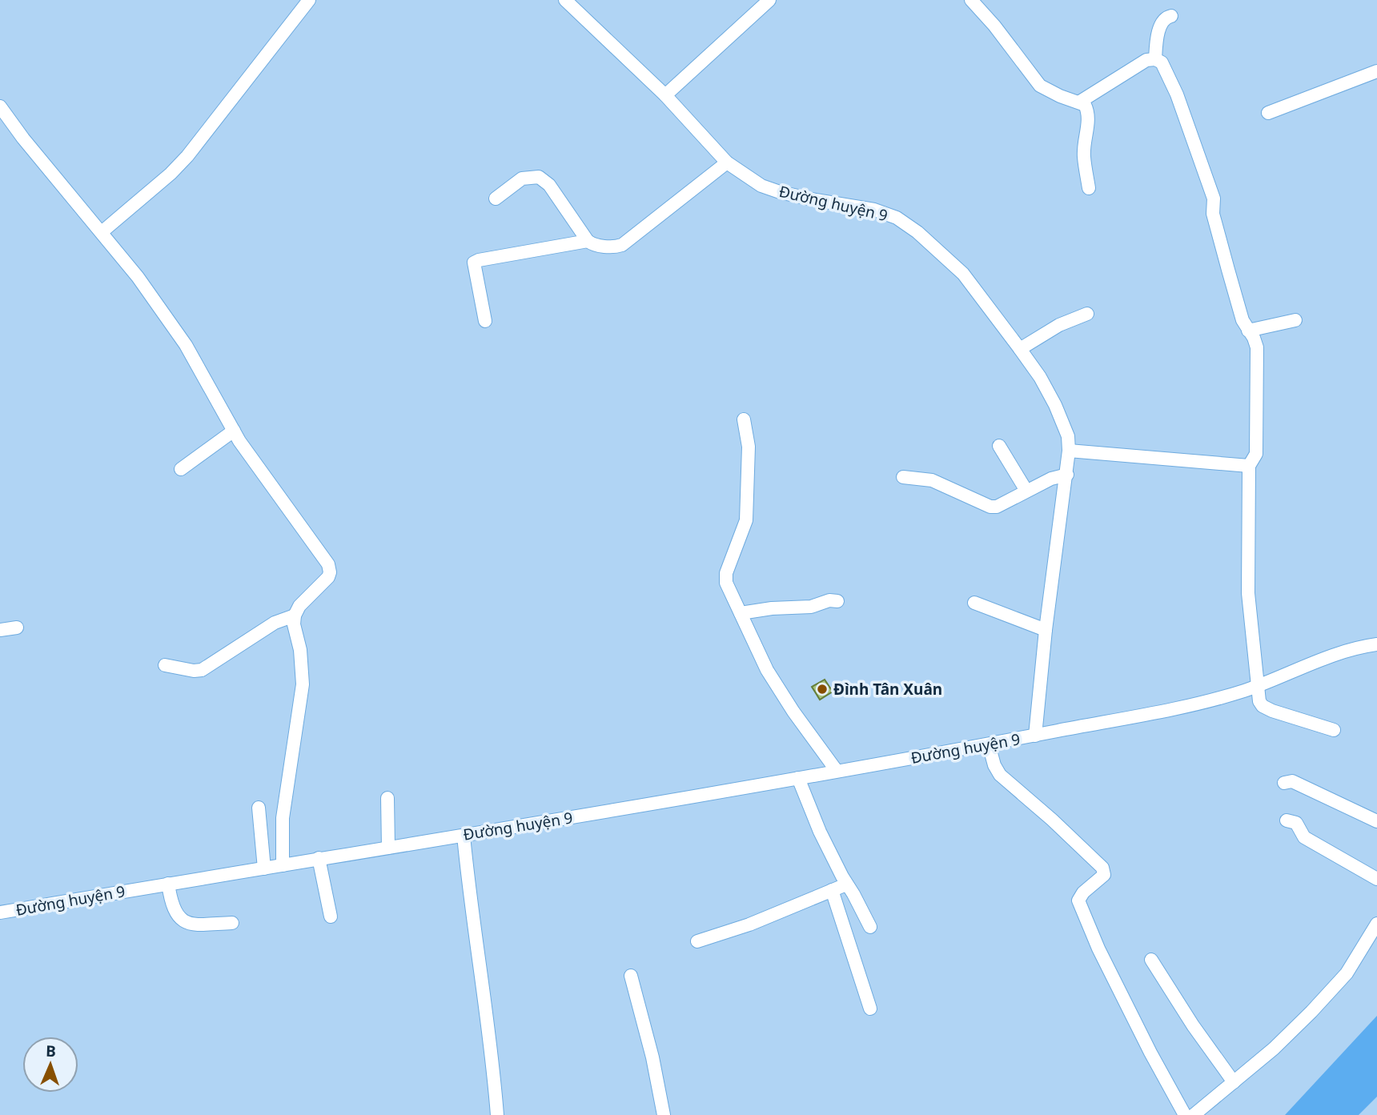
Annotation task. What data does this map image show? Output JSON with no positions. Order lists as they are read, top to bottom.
{
  "streets": {
    "street": ["Đường huyện 9"]
  },
  "places": ["Đình Tân Xuân"],
  "north": "top"
}
